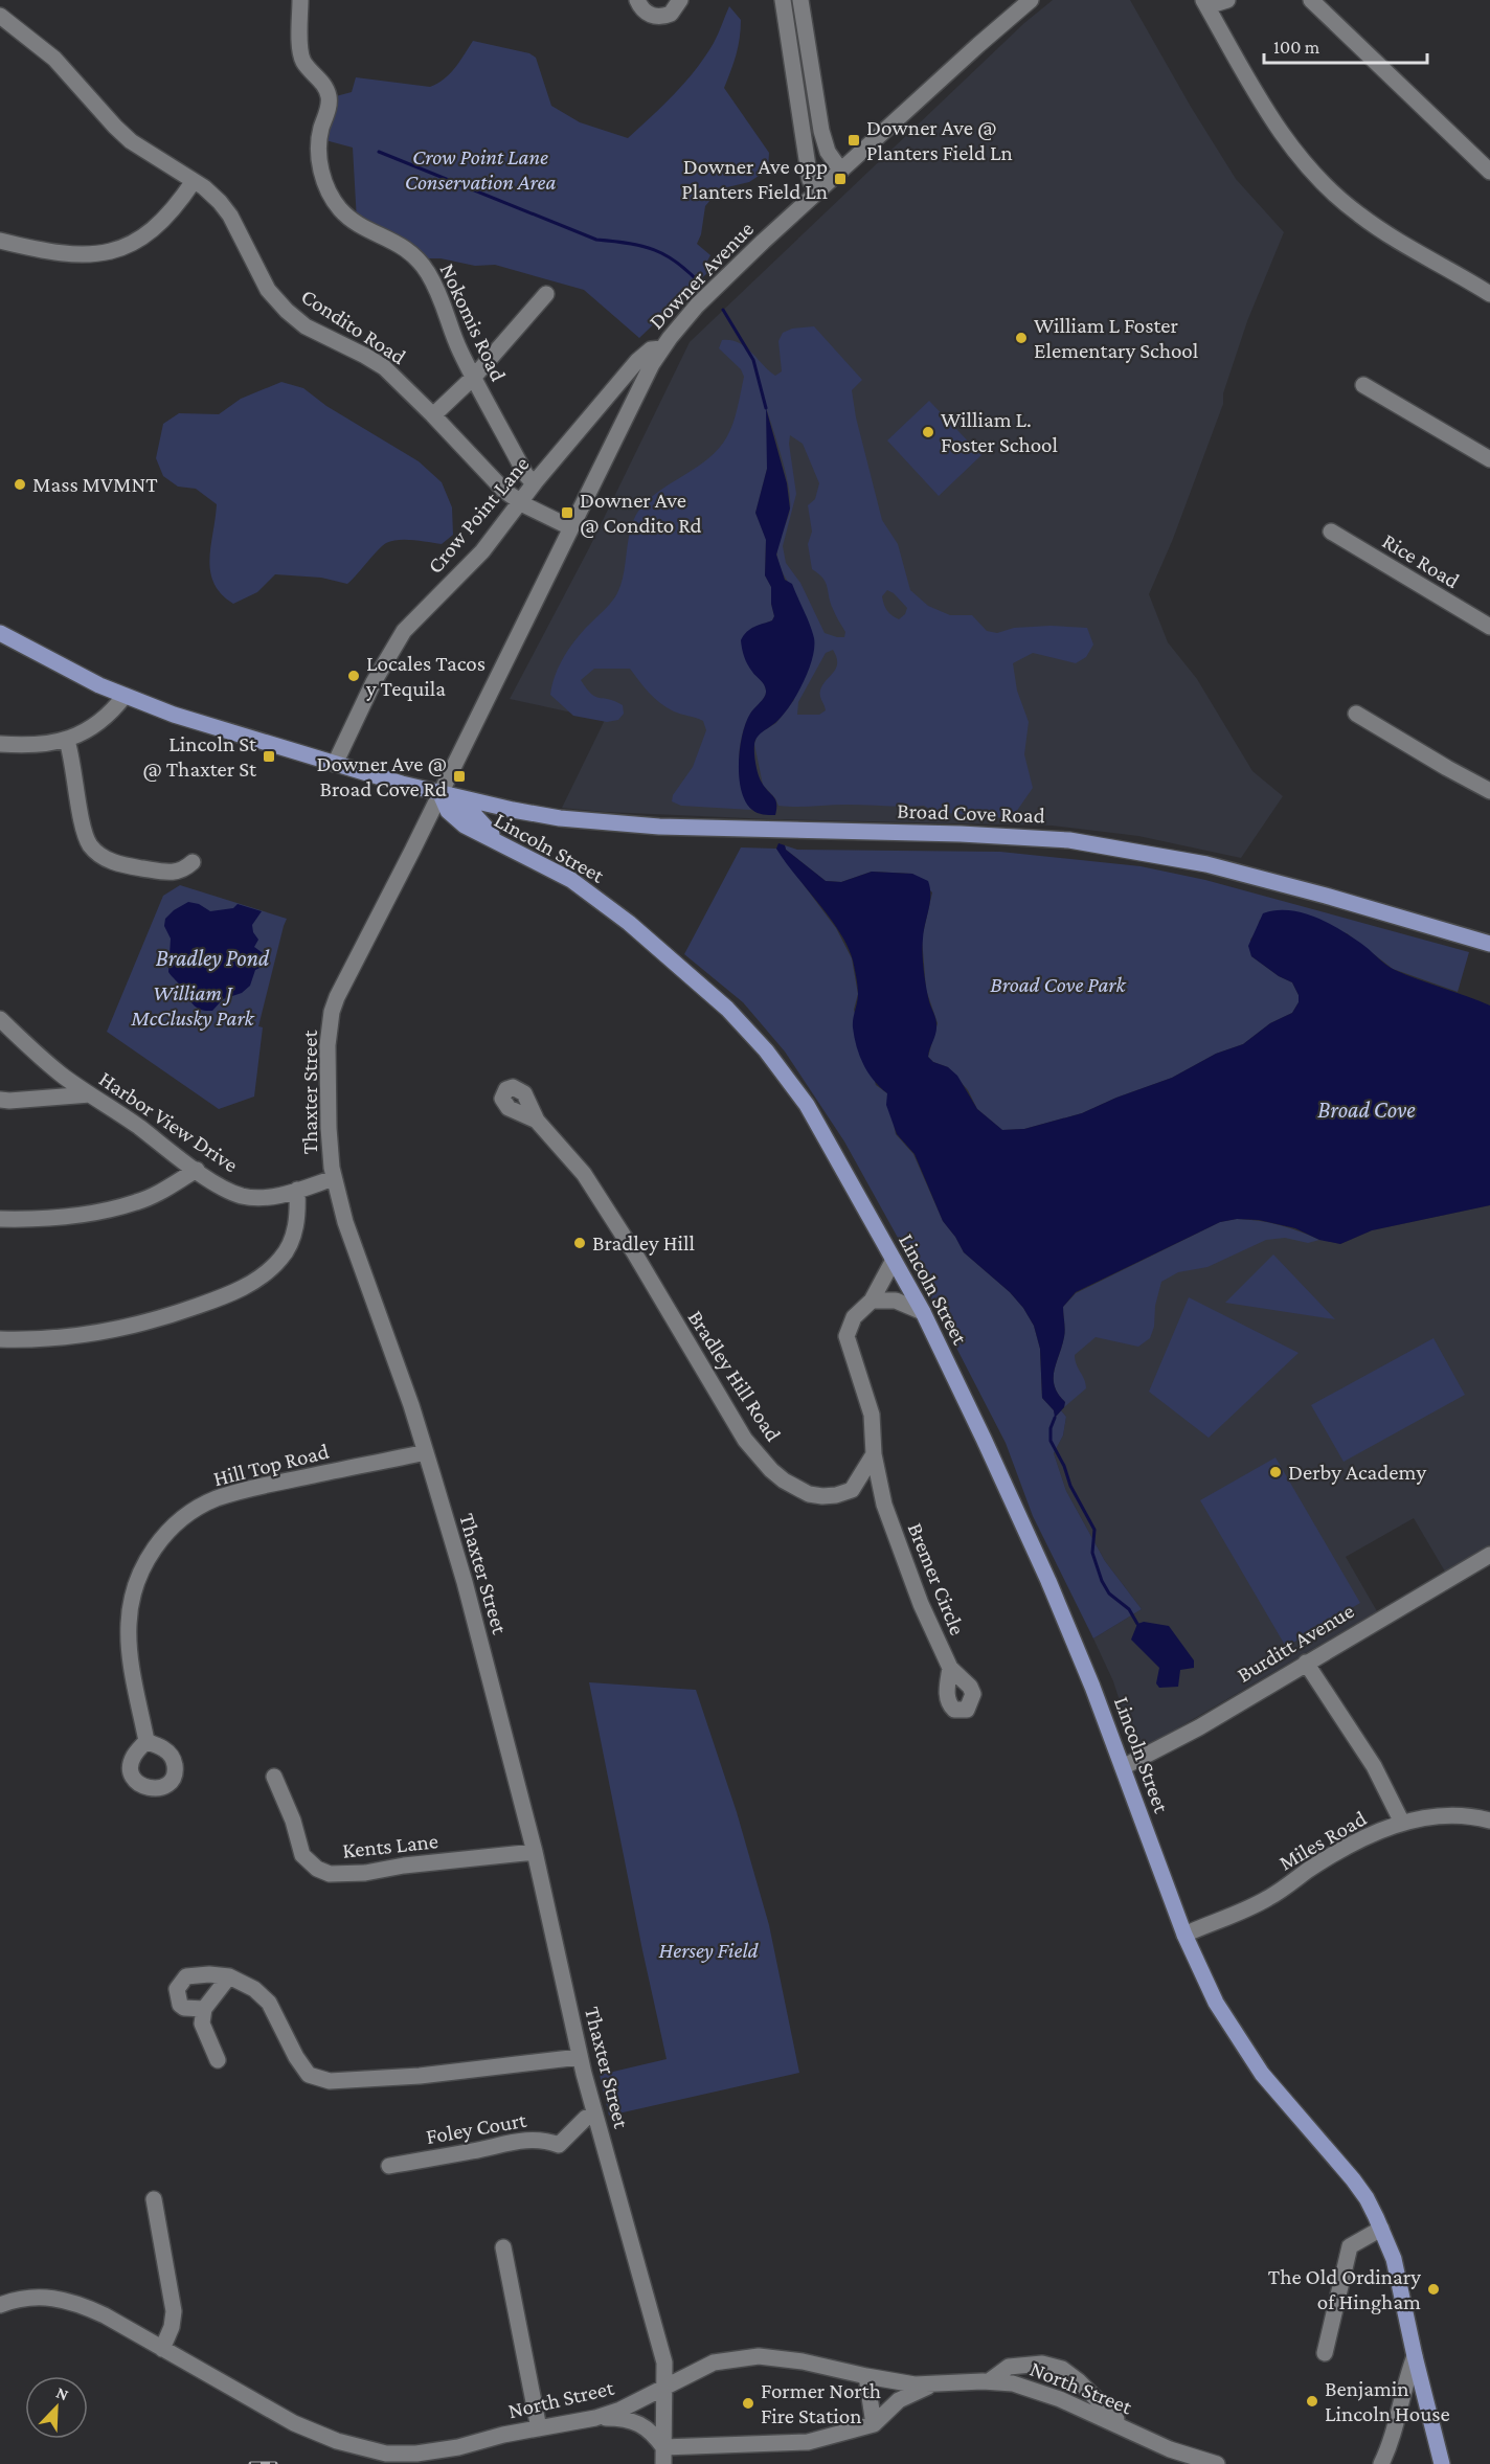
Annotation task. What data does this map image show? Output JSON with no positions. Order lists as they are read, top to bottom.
{
  "streets": {
    "main road": ["Broad Cove Road", "Lincoln Street"],
    "street": [
      "Downer Avenue",
      "Nokomis Road",
      "Condito Road",
      "Crow Point Lane",
      "Rice Road",
      "Thaxter Street",
      "Harbor View Drive",
      "Bradley Hill Road",
      "Hill Top Road",
      "Bremer Circle",
      "Burditt Avenue",
      "Miles Road",
      "Kents Lane",
      "Foley Court",
      "North Street"
    ]
  },
  "crossings": [
    ["Downer Avenue", "Condito Road"],
    ["Downer Avenue", "Crow Point Lane"],
    ["Downer Avenue", "Broad Cove Road"],
    ["Downer Avenue", "Lincoln Street"],
    ["Downer Avenue", "Thaxter Street"],
    ["Nokomis Road", "Crow Point Lane"],
    ["Condito Road", "Crow Point Lane"],
    ["Broad Cove Road", "Lincoln Street"],
    ["Broad Cove Road", "Thaxter Street"],
    ["Lincoln Street", "Thaxter Street"],
    ["Lincoln Street", "Burditt Avenue"],
    ["Lincoln Street", "Miles Road"],
    ["Thaxter Street", "Harbor View Drive"],
    ["Thaxter Street", "Hill Top Road"],
    ["Thaxter Street", "Kents Lane"],
    ["Thaxter Street", "Foley Court"],
    ["Thaxter Street", "North Street"],
    ["Bradley Hill Road", "Bremer Circle"]
  ],
  "water": ["Bradley Pond", "Broad Cove"],
  "parks": [
    "Crow Point Lane Conservation Area",
    "Broad Cove Park",
    "William J McClusky Park",
    "Hersey Field"
  ],
  "places": {
    "transit": [
      "Downer Ave @ Planters Field Ln",
      "Downer Ave opp Planters Field Ln",
      "Downer Ave @ Condito Rd",
      "Lincoln St @ Thaxter St",
      "Downer Ave @ Broad Cove Rd"
    ],
    "other": [
      "William L Foster Elementary School",
      "William L. Foster School",
      "Mass MVMNT",
      "Locales Tacos y Tequila",
      "Bradley Hill",
      "Derby Academy",
      "The Old Ordinary of Hingham",
      "Benjamin Lincoln House",
      "Former North Fire Station"
    ]
  },
  "scale_bar": "100 m",
  "north": "top right"
}
